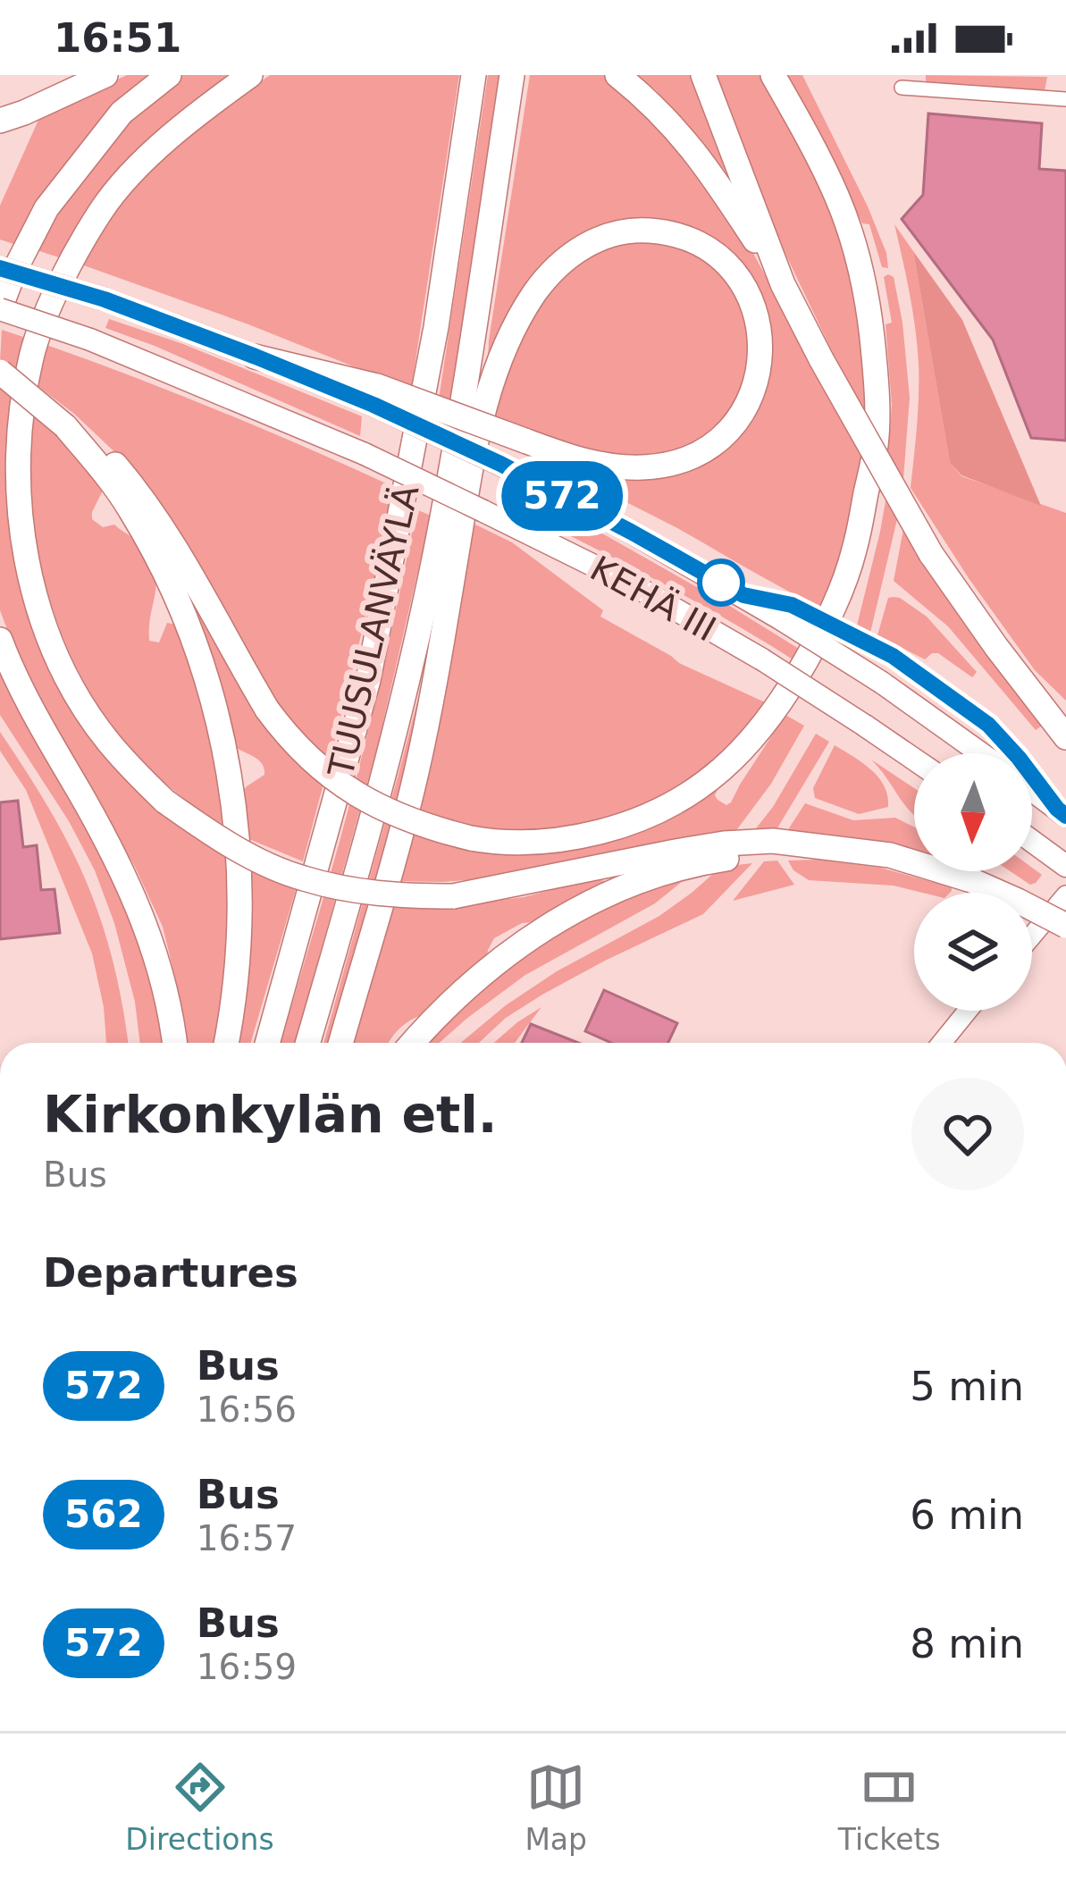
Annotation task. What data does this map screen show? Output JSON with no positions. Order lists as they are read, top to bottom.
{
  "streets": {
    "highway": ["KEHÄ III", "TUUSULANVÄYLÄ"]
  },
  "lines": ["bus line 572"],
  "north": "bottom",
  "page": {
    "status": "16:51",
    "on_map": "572",
    "heading": [
      ["Kirkonkylän etl.", "Bus"],
      "Departures"
    ],
    "list": [
      {
        "mark": "572",
        "name": "Bus",
        "note": "16:56",
        "value": "5 min"
      },
      {
        "mark": "562",
        "name": "Bus",
        "note": "16:57",
        "value": "6 min"
      },
      {
        "mark": "572",
        "name": "Bus",
        "note": "16:59",
        "value": "8 min"
      }
    ],
    "tabs": ["Directions", "Map", "Tickets"]
  }
}
